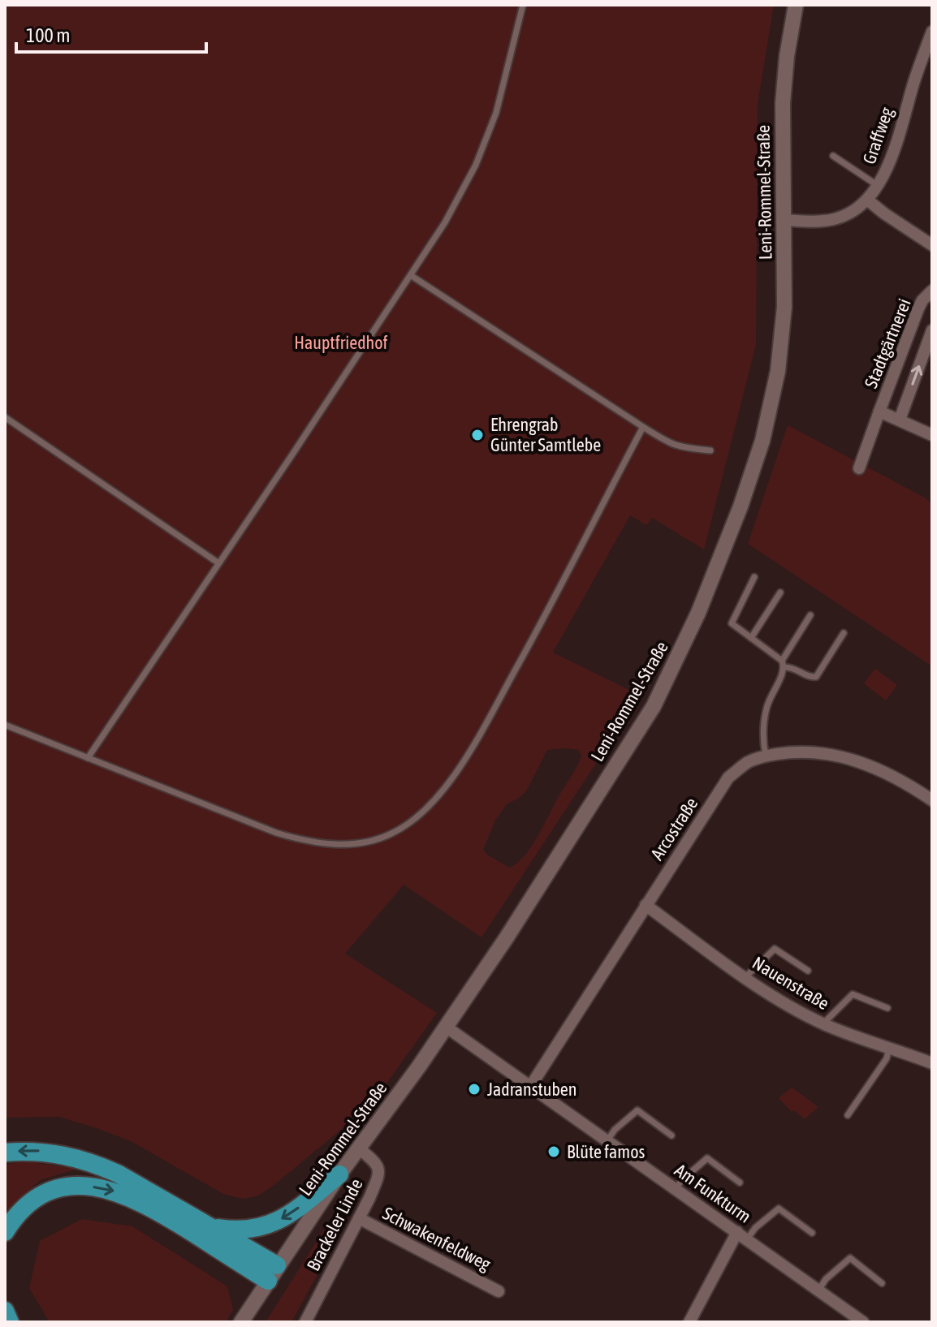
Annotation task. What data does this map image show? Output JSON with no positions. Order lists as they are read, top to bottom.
{
  "streets": {
    "main road": ["Leni-Rommel-Straße"],
    "street": [
      "Graffweg",
      "Stadtgärtnerei",
      "Arcostraße",
      "Nauenstraße",
      "Am Funkturm",
      "Brackeler Linde",
      "Schwakenfeldweg"
    ]
  },
  "crossings": [
    ["Graffweg", "Leni-Rommel-Straße"],
    ["Leni-Rommel-Straße", "Am Funkturm"],
    ["Leni-Rommel-Straße", "Brackeler Linde"],
    ["Arcostraße", "Nauenstraße"],
    ["Arcostraße", "Am Funkturm"],
    ["Brackeler Linde", "Schwakenfeldweg"]
  ],
  "parks": ["Hauptfriedhof"],
  "places": ["Ehrengrab Günter Samtlebe", "Jadranstuben", "Blüte famos"],
  "scale_bar": "100 m"
}
